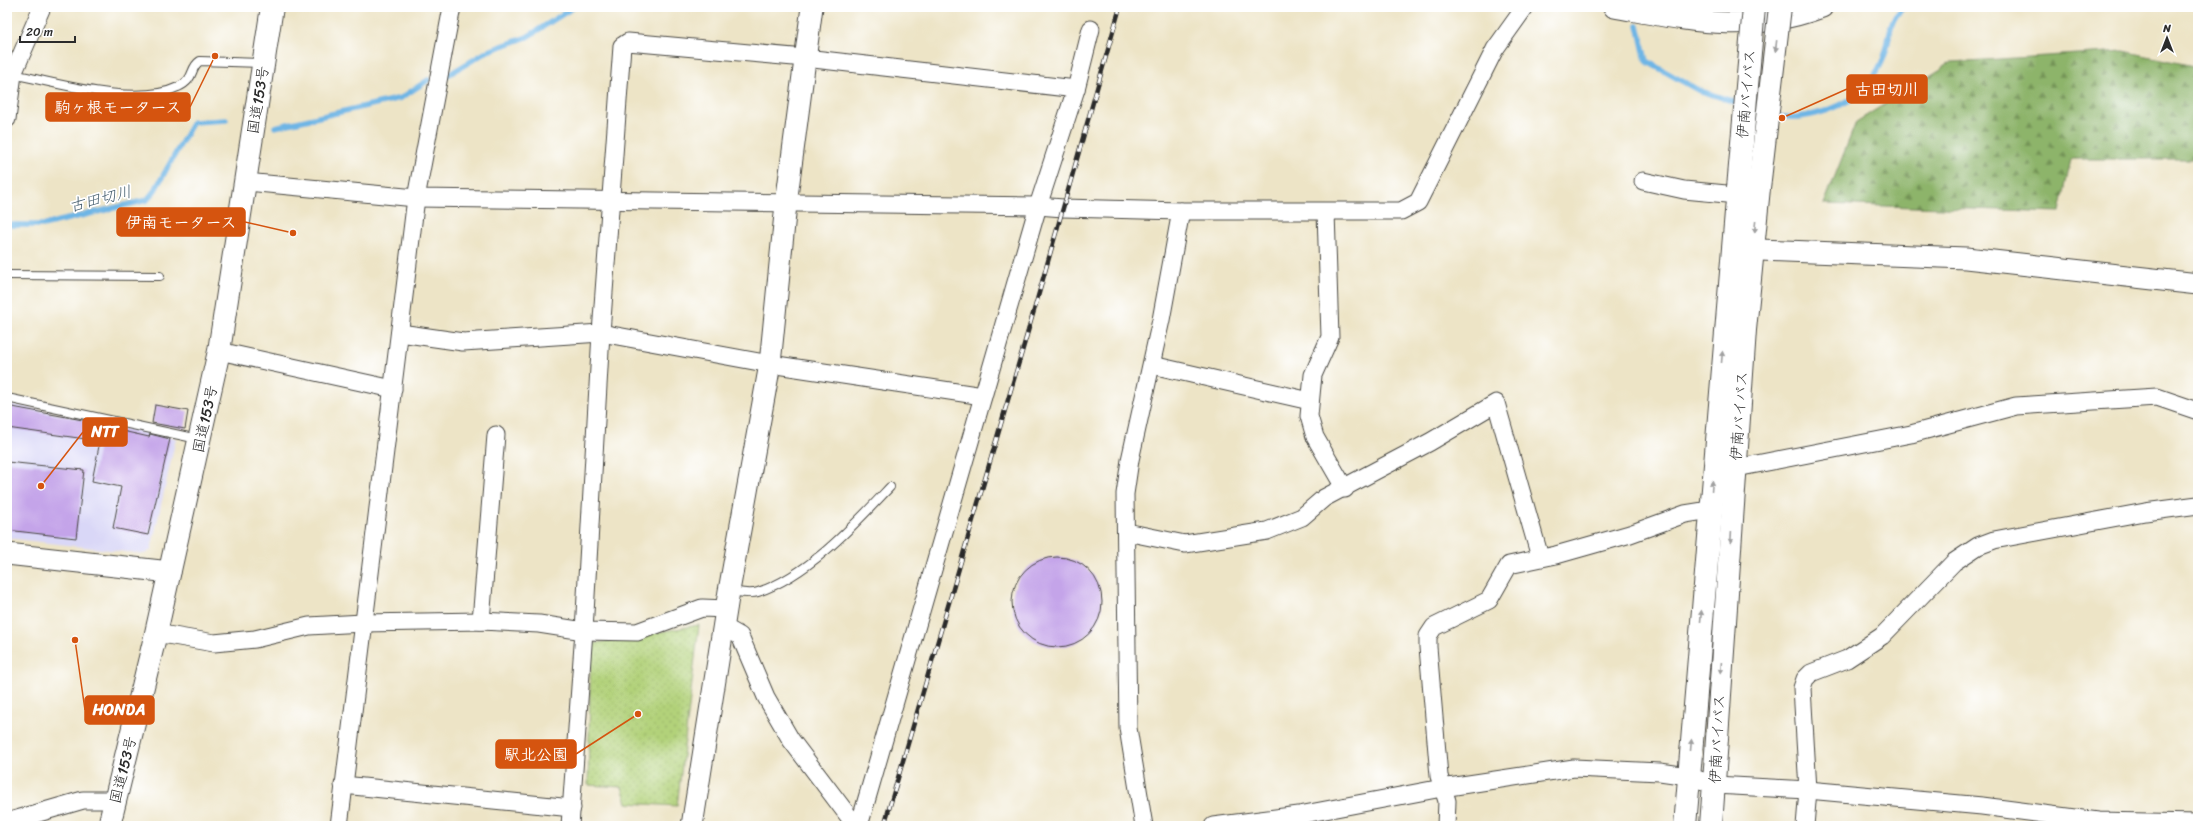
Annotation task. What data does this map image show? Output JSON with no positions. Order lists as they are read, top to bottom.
{
  "streets": {
    "highway": ["伊南バイパス", "国道153号"]
  },
  "water": ["古田切川"],
  "places": [
    "駒ヶ根モータース",
    "古田切川",
    "伊南モータース",
    "NTT",
    "HONDA",
    "駅北公園"
  ],
  "scale_bar": "20 m",
  "north": "top"
}
